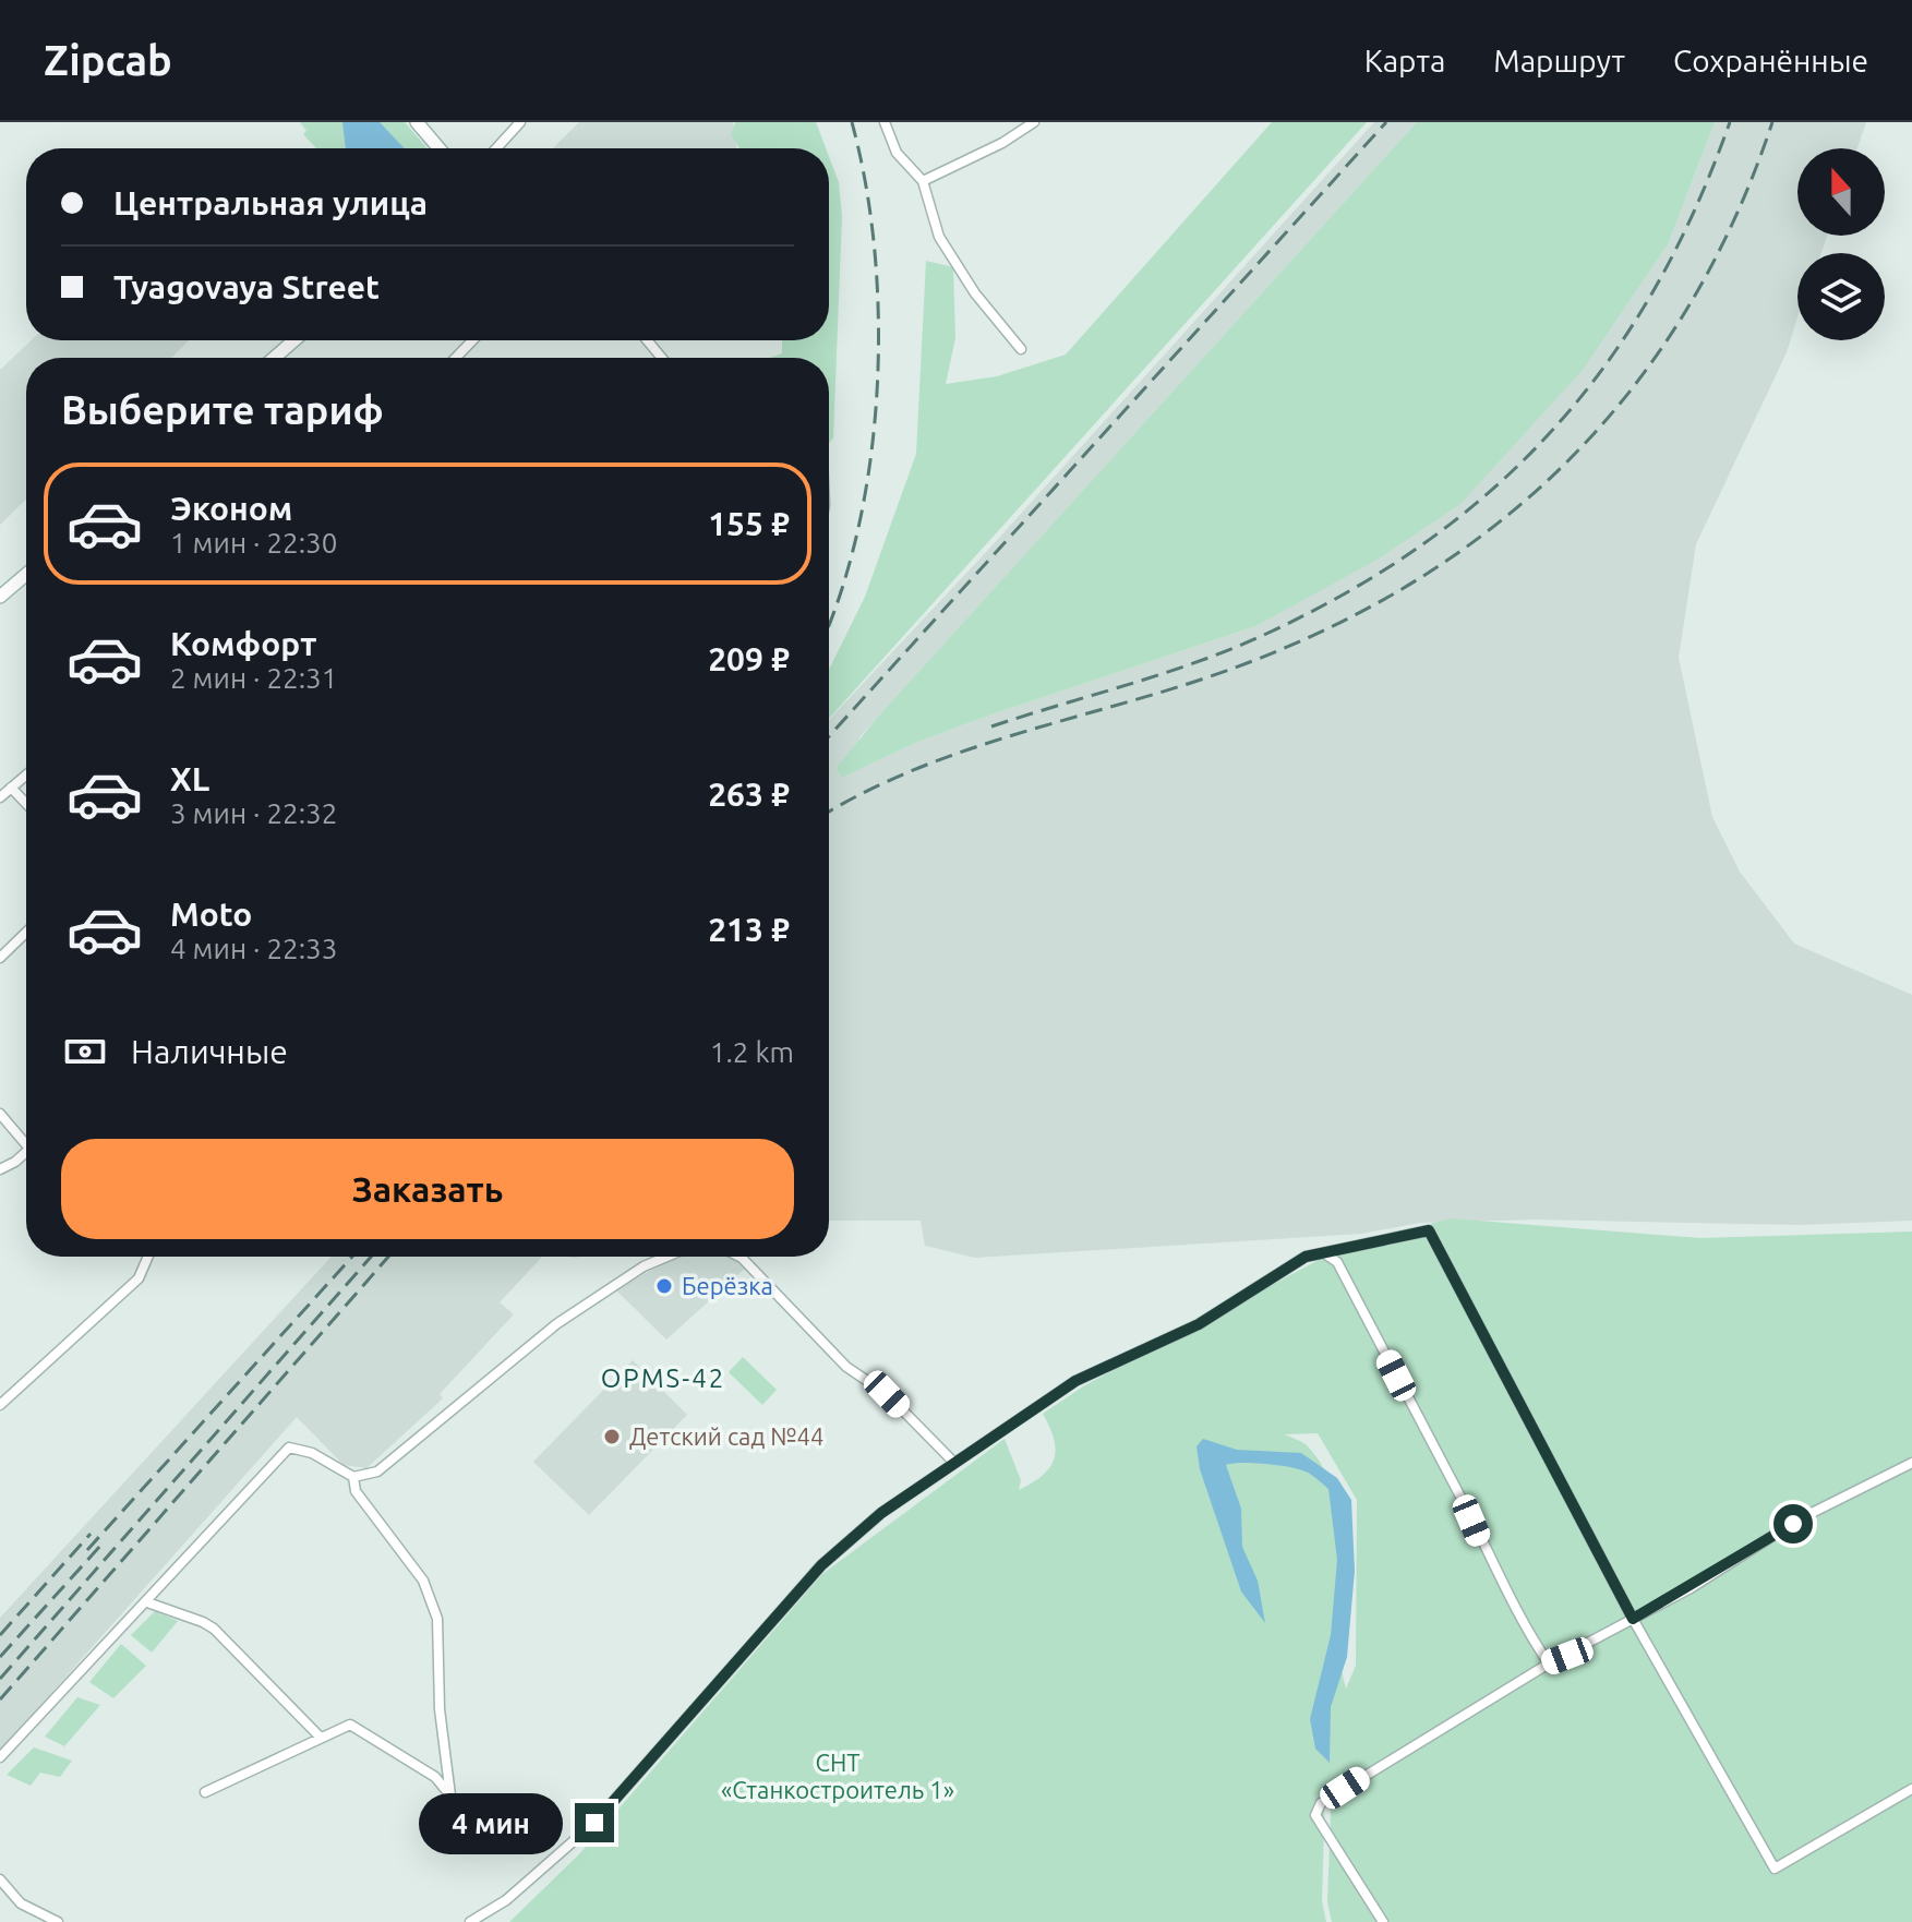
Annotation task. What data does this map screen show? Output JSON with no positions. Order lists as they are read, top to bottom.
{
  "districts": ["OPMS-42"],
  "parks": ["СНТ «Станкостроитель 1»"],
  "places": ["Берёзка", "Детский сад №44"],
  "north": "top",
  "page": {
    "header": "Zipcab",
    "nav": ["Карта", "Маршрут", "Сохранённые"],
    "banner": ["Центральная улица", "Tyagovaya Street"],
    "heading": "Выберите тариф",
    "list": [
      {
        "name": "Эконом",
        "note": "1 мин · 22:30",
        "value": "155 ₽"
      },
      {
        "name": "Комфорт",
        "note": "2 мин · 22:31",
        "value": "209 ₽"
      },
      {
        "name": "XL",
        "note": "3 мин · 22:32",
        "value": "263 ₽"
      },
      {
        "name": "Moto",
        "note": "4 мин · 22:33",
        "value": "213 ₽"
      }
    ],
    "pay": ["Наличные", "1.2 km"],
    "buttons": "Заказать",
    "bubble": "4 мин"
  }
}
